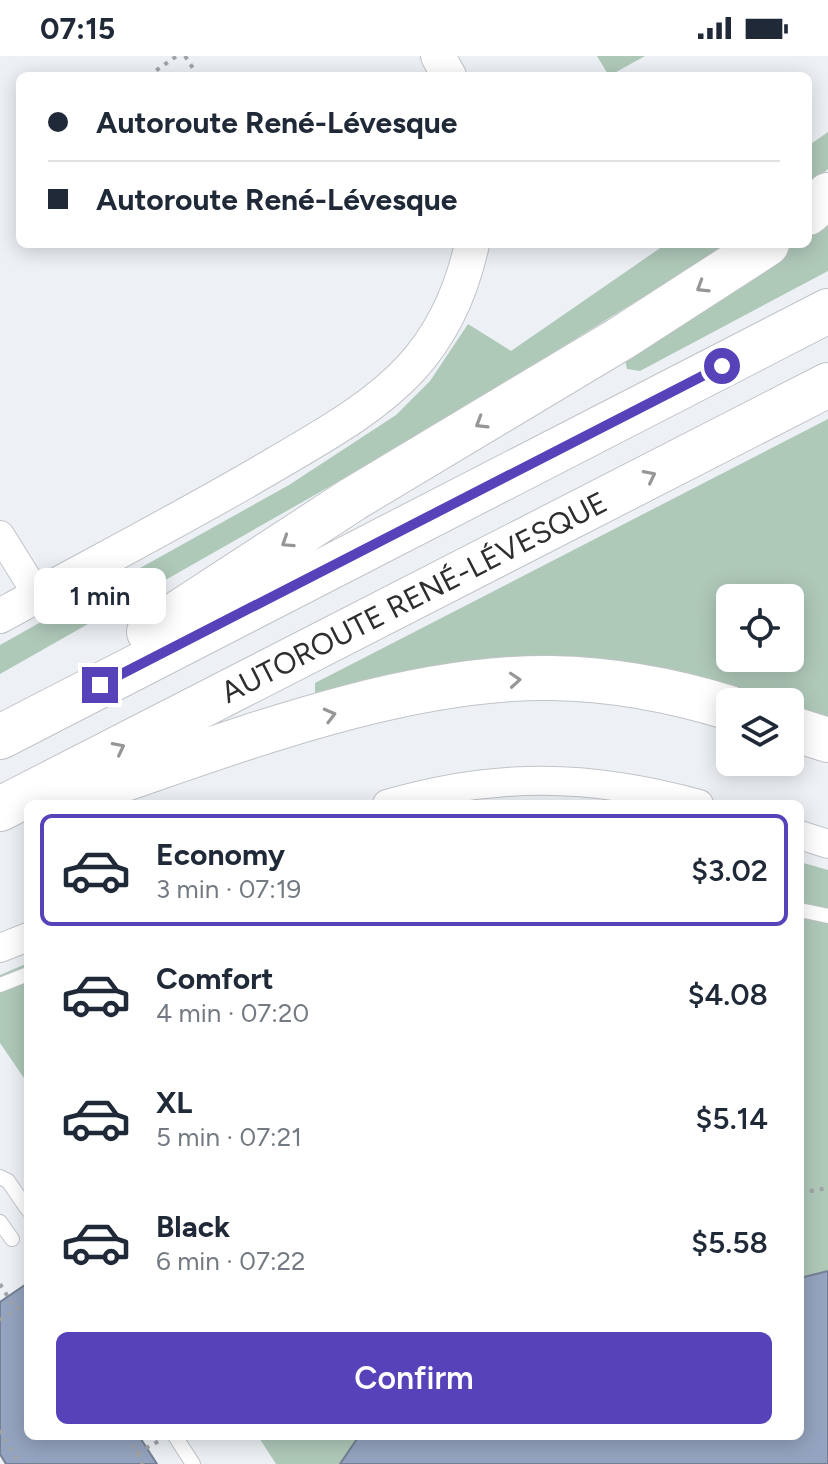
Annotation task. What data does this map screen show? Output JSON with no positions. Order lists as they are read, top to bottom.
{
  "streets": {
    "highway": ["AUTOROUTE RENÉ-LÉVESQUE"]
  },
  "page": {
    "status": "07:15",
    "banner": ["Autoroute René-Lévesque", "Autoroute René-Lévesque"],
    "bubble": "1 min",
    "list": [
      {
        "name": "Economy",
        "note": "3 min · 07:19",
        "value": "$3.02"
      },
      {
        "name": "Comfort",
        "note": "4 min · 07:20",
        "value": "$4.08"
      },
      {
        "name": "XL",
        "note": "5 min · 07:21",
        "value": "$5.14"
      },
      {
        "name": "Black",
        "note": "6 min · 07:22",
        "value": "$5.58"
      }
    ],
    "buttons": "Confirm"
  }
}
